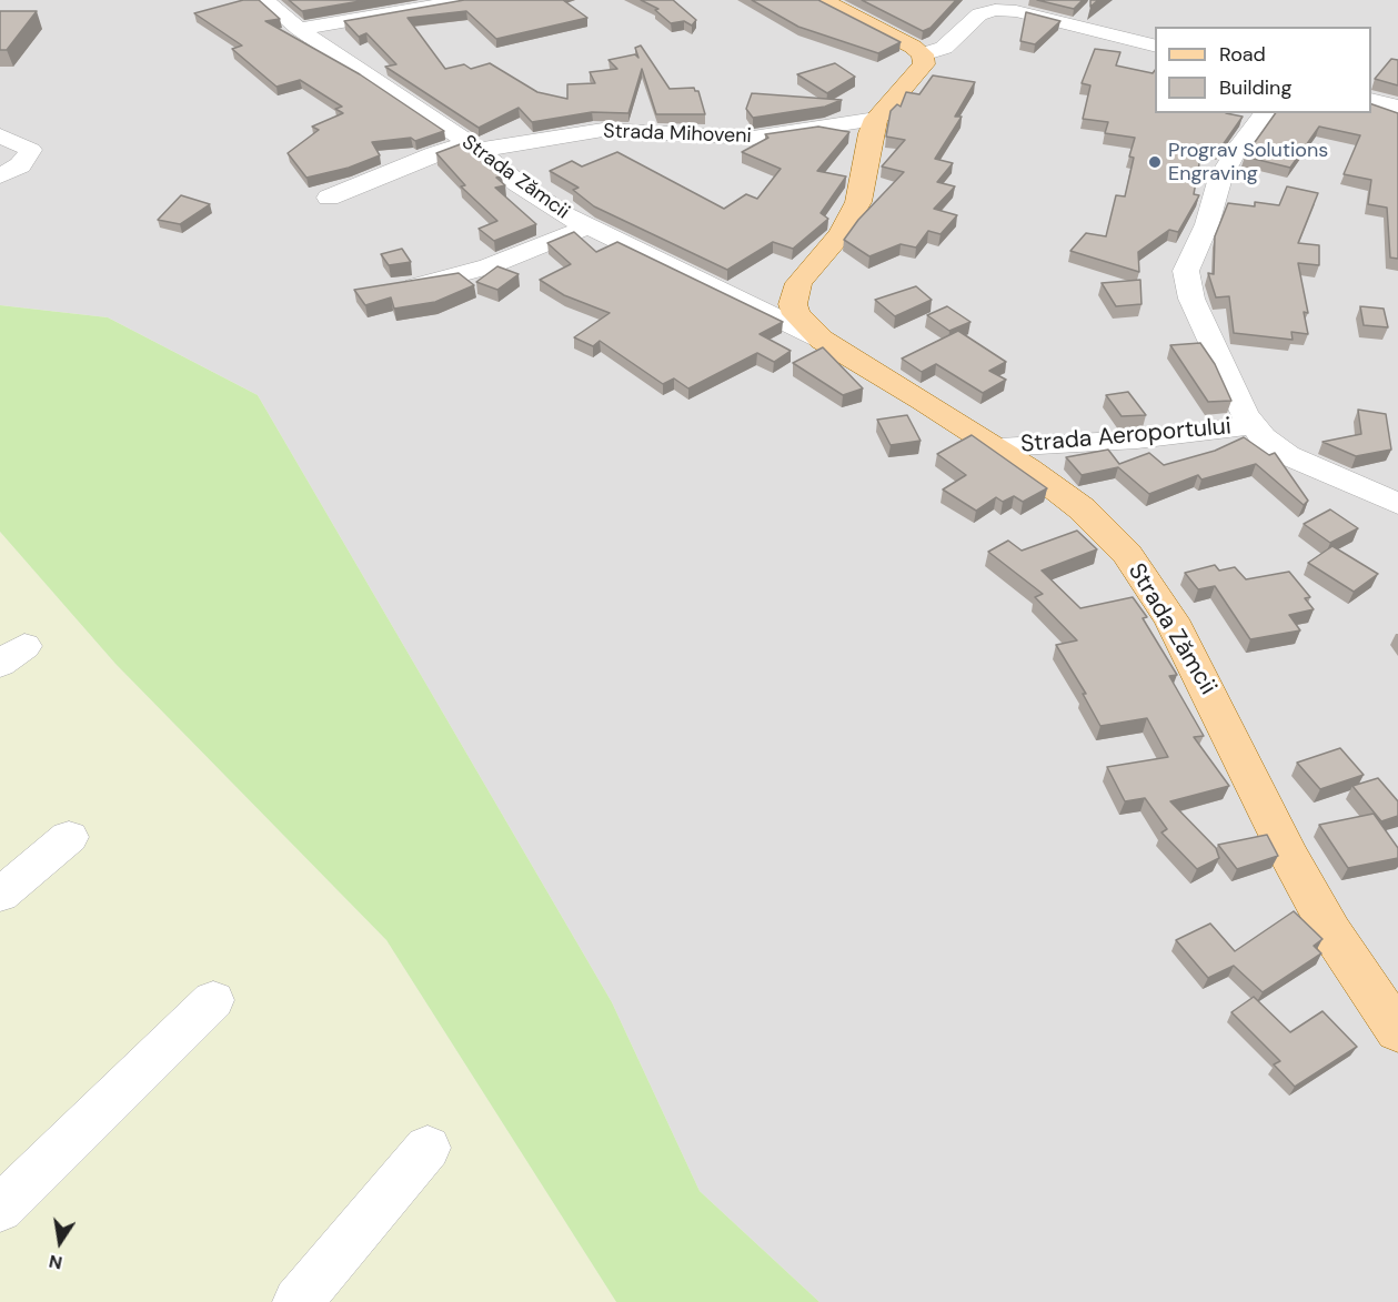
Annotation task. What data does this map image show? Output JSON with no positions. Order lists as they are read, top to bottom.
{
  "streets": {
    "main road": ["Strada Zămcii"],
    "street": ["Strada Mihoveni", "Strada Aeroportului"]
  },
  "crossings": [
    ["Strada Mihoveni", "Strada Zămcii"],
    ["Strada Zămcii", "Strada Aeroportului"]
  ],
  "places": ["Prograv Solutions Engraving"],
  "legend": ["Road", "Building"],
  "north": "bottom"
}
